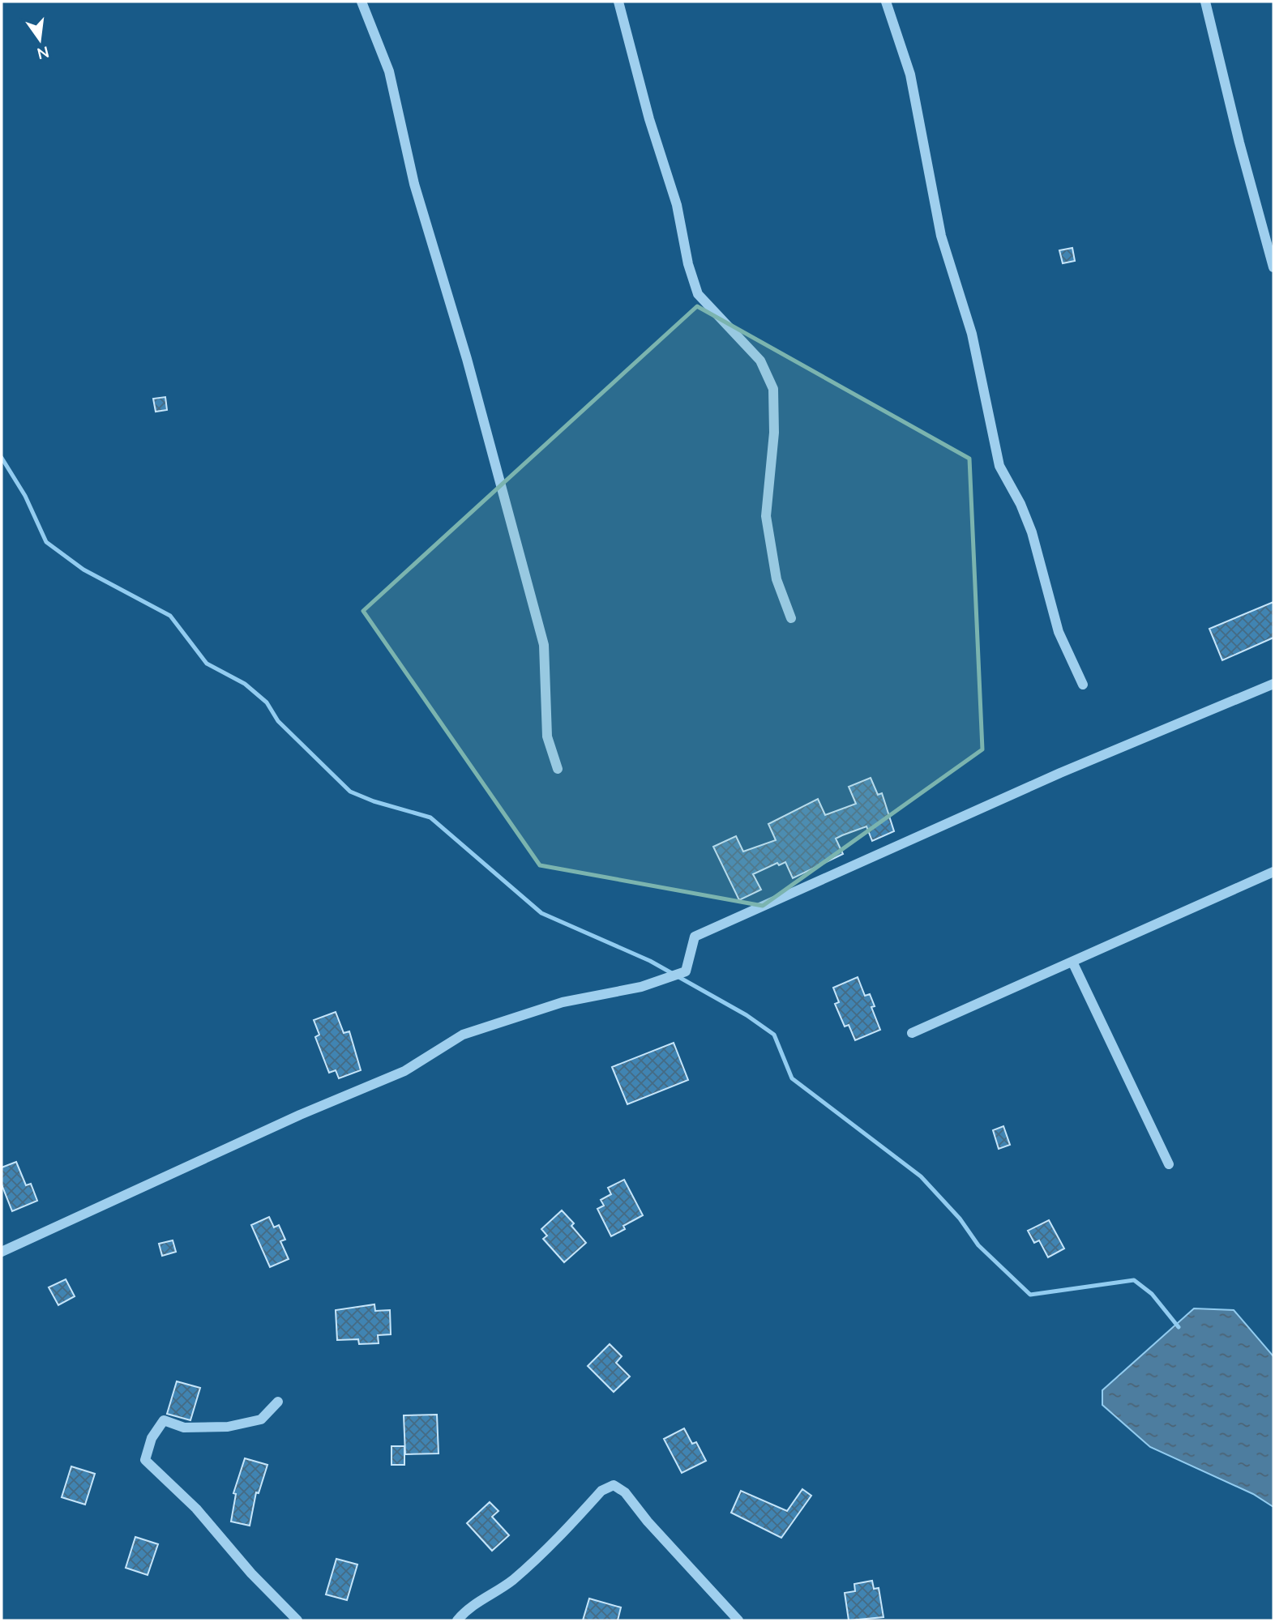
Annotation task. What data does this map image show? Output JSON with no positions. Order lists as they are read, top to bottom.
{
  "north": "bottom"
}
